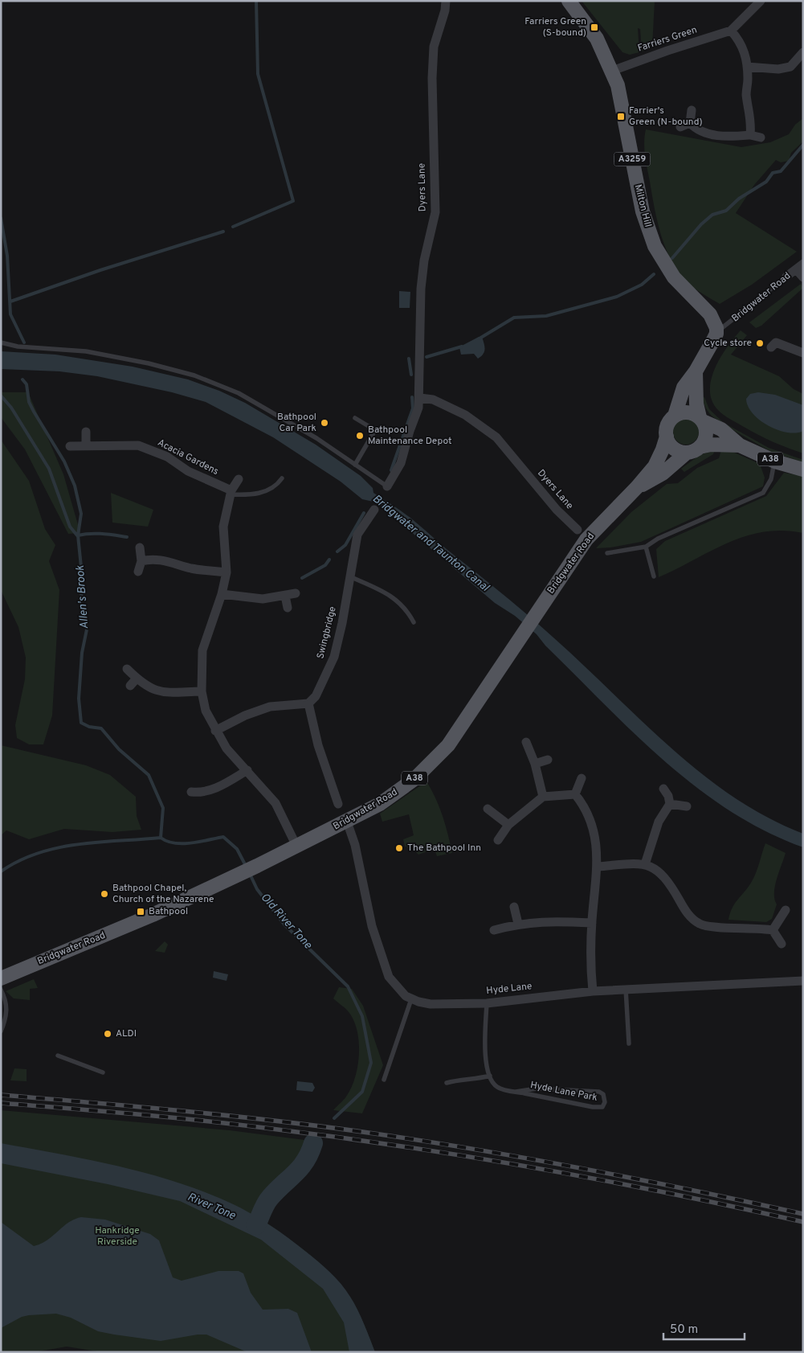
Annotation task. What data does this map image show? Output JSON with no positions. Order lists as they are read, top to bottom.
{
  "streets": {
    "main road": [
      "A3259",
      "Milton Hill",
      "Bridgwater Road",
      "A38"
    ],
    "street": [
      "Farriers Green",
      "Dyers Lane",
      "Acacia Gardens",
      "Swingbridge",
      "Hyde Lane"
    ],
    "lane": ["Hyde Lane Park"]
  },
  "crossings": [
    ["Farriers Green", "Milton Hill"],
    ["Milton Hill", "Bridgwater Road"],
    ["Bridgwater Road", "A38"],
    ["Bridgwater Road", "Hyde Lane"]
  ],
  "water": [
    "Bridgwater and Taunton Canal",
    "Allen's Brook",
    "Old River Tone",
    "River Tone"
  ],
  "parks": ["Hankridge Riverside"],
  "places": {
    "transit": ["Farriers Green (S-bound)", "Farrier's Green (N-bound)", "Bathpool"],
    "other": [
      "Cycle store",
      "Bathpool Car Park",
      "Bathpool Maintenance Depot",
      "The Bathpool Inn",
      "Bathpool Chapel, Church of the Nazarene",
      "ALDI"
    ]
  },
  "scale_bar": "50 m"
}
